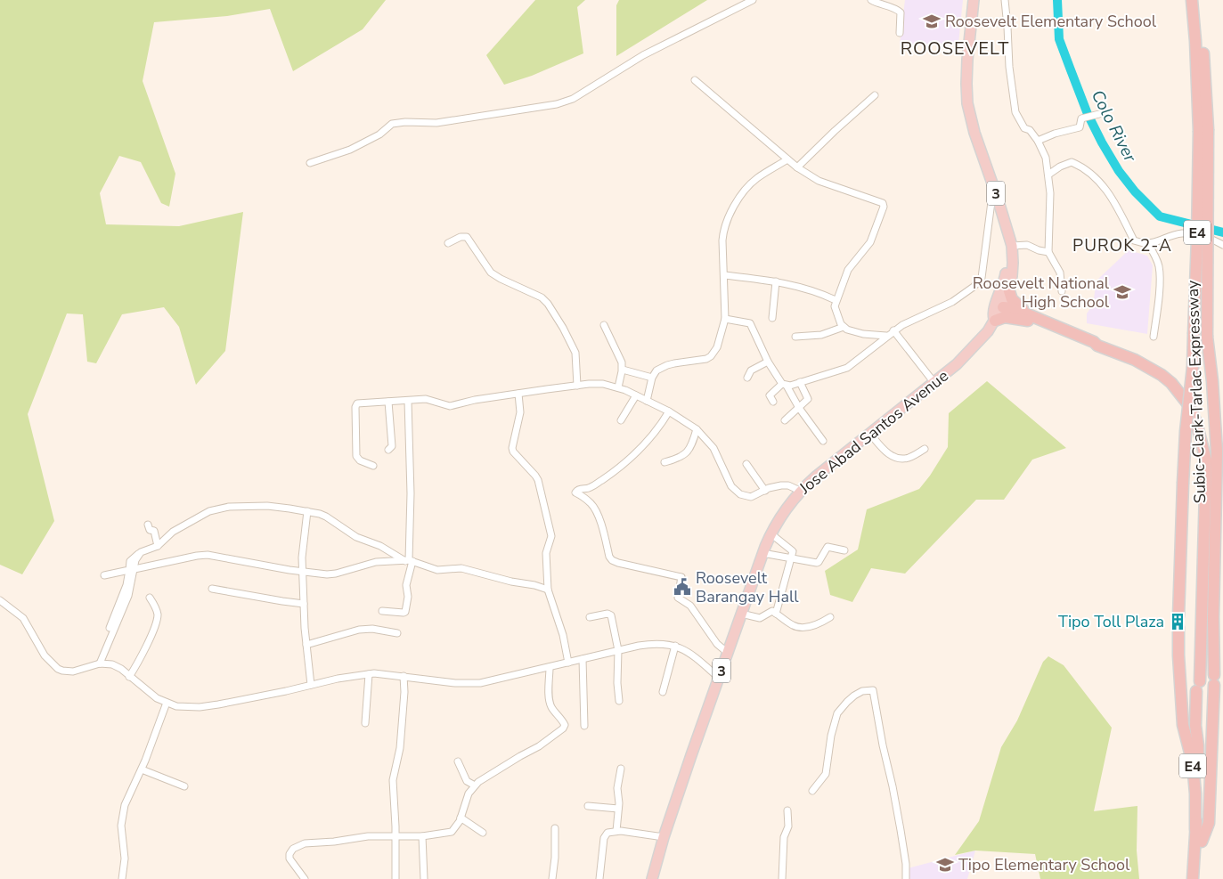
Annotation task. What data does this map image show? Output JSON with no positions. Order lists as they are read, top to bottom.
{
  "streets": {
    "highway": [
      "3",
      "E4",
      "Subic-Clark-Tarlac Expressway",
      "Jose Abad Santos Avenue"
    ]
  },
  "crossings": [
    ["E4", "Subic-Clark-Tarlac Expressway"],
    ["E4", "Jose Abad Santos Avenue"]
  ],
  "districts": ["ROOSEVELT", "PUROK 2-A"],
  "water": ["Colo River"],
  "places": {
    "school or university": ["Roosevelt Elementary School", "Roosevelt National High School", "Tipo Elementary School"],
    "public building": ["Roosevelt Barangay Hall"],
    "building": ["Tipo Toll Plaza"]
  }
}
